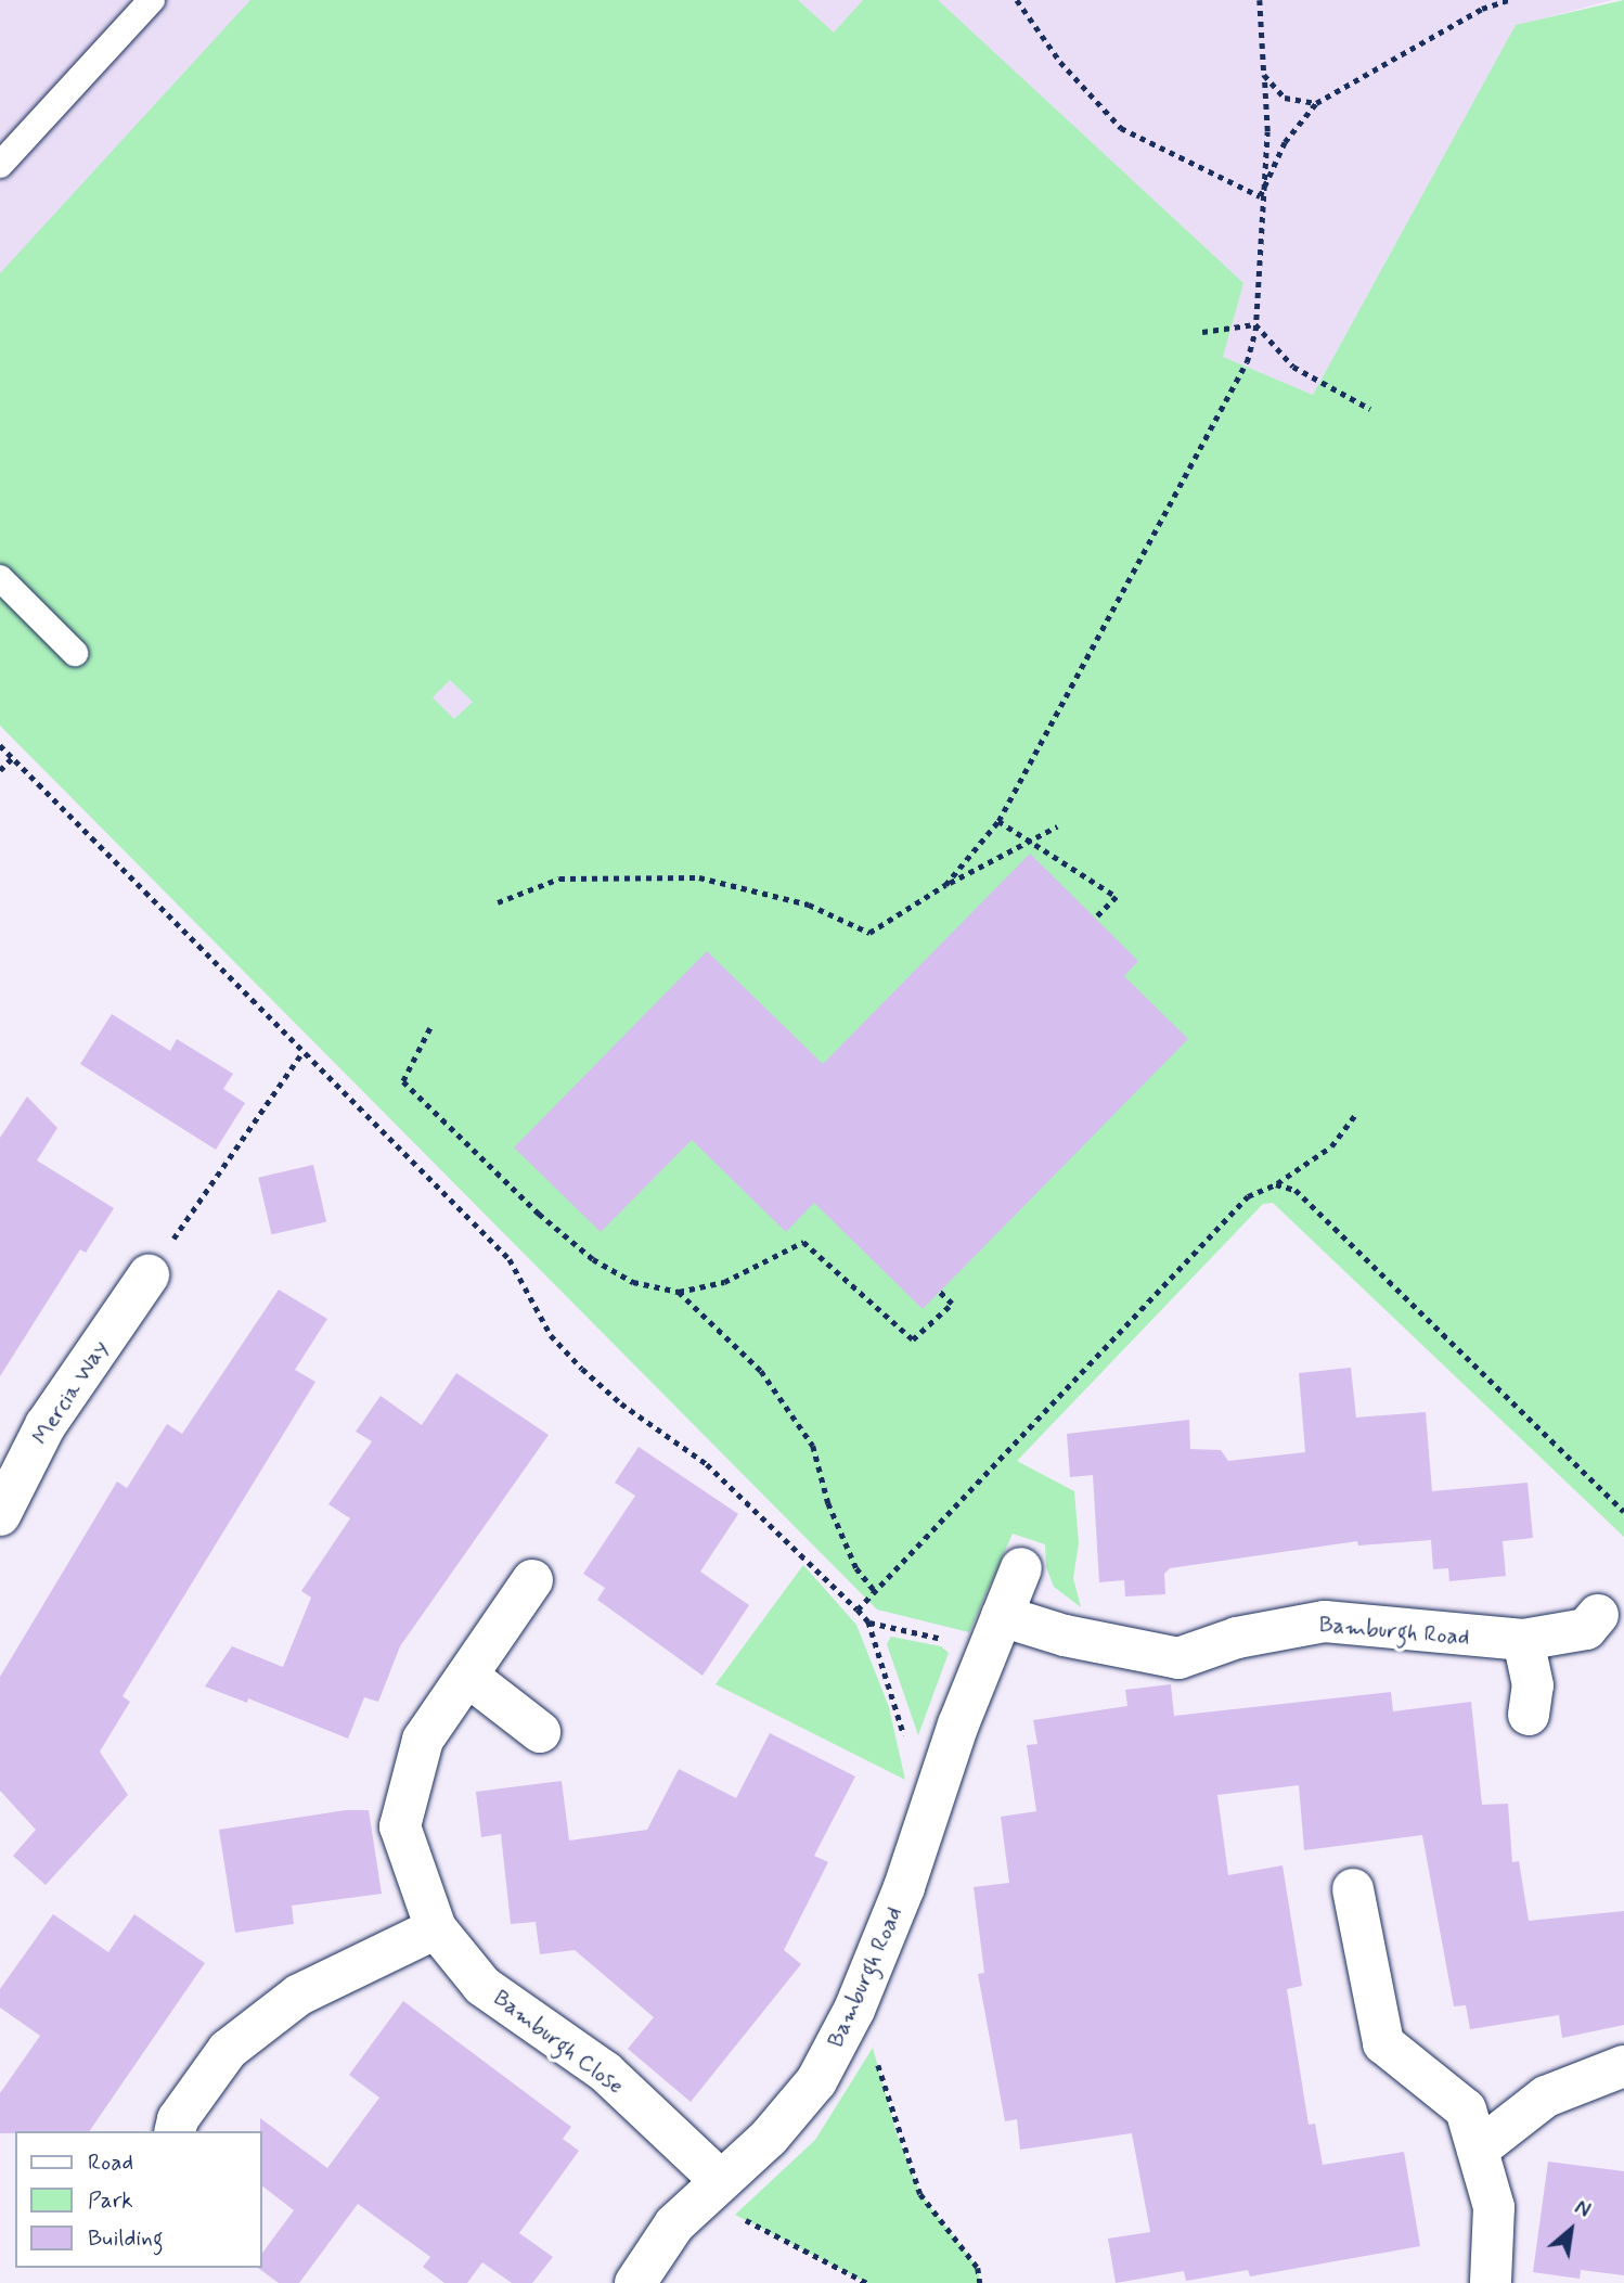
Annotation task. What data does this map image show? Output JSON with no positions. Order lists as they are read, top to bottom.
{
  "streets": {
    "street": ["Mercia Way", "Bamburgh Road", "Bamburgh Close"]
  },
  "crossings": [
    ["Bamburgh Road", "Bamburgh Close"]
  ],
  "legend": ["Road", "Park", "Building"],
  "north": "top right"
}
